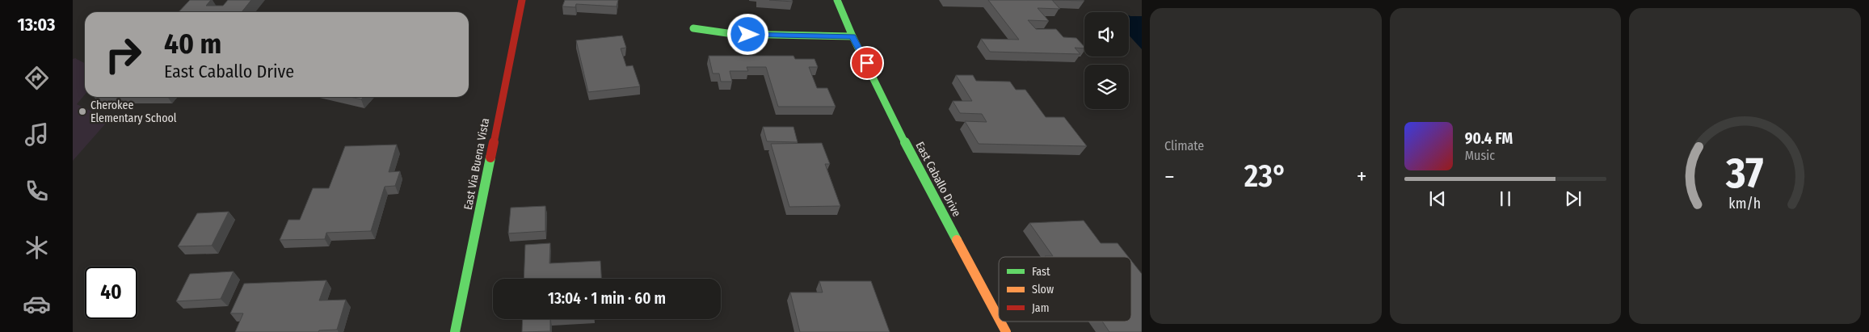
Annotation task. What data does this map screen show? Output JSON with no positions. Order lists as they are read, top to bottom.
{
  "streets": {
    "street": ["East Via Buena Vista", "East Caballo Drive"]
  },
  "places": ["Cherokee Elementary School"],
  "legend": ["Fast", "Slow", "Jam"],
  "page": {
    "tabs": "13:03",
    "tile": "Climate",
    "turn": ["40 m", "East Caballo Drive"],
    "song": ["90.4 FM", "Music"],
    "heat": ["−", "23°", "+"],
    "limit": "40",
    "trip": "13:04 · 1 min · 60 m",
    "gauge": ["37", "km/h"]
  }
}
